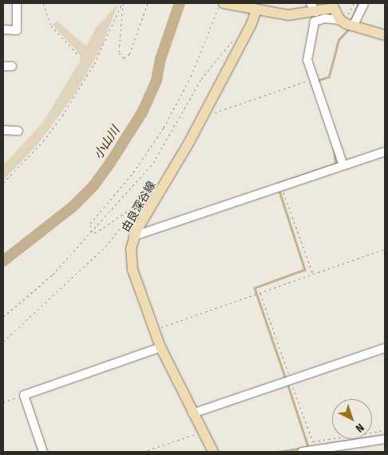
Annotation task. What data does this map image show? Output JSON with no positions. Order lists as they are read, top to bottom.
{
  "streets": {
    "main road": ["由良深谷線"]
  },
  "water": ["小山川"],
  "north": "bottom right"
}
